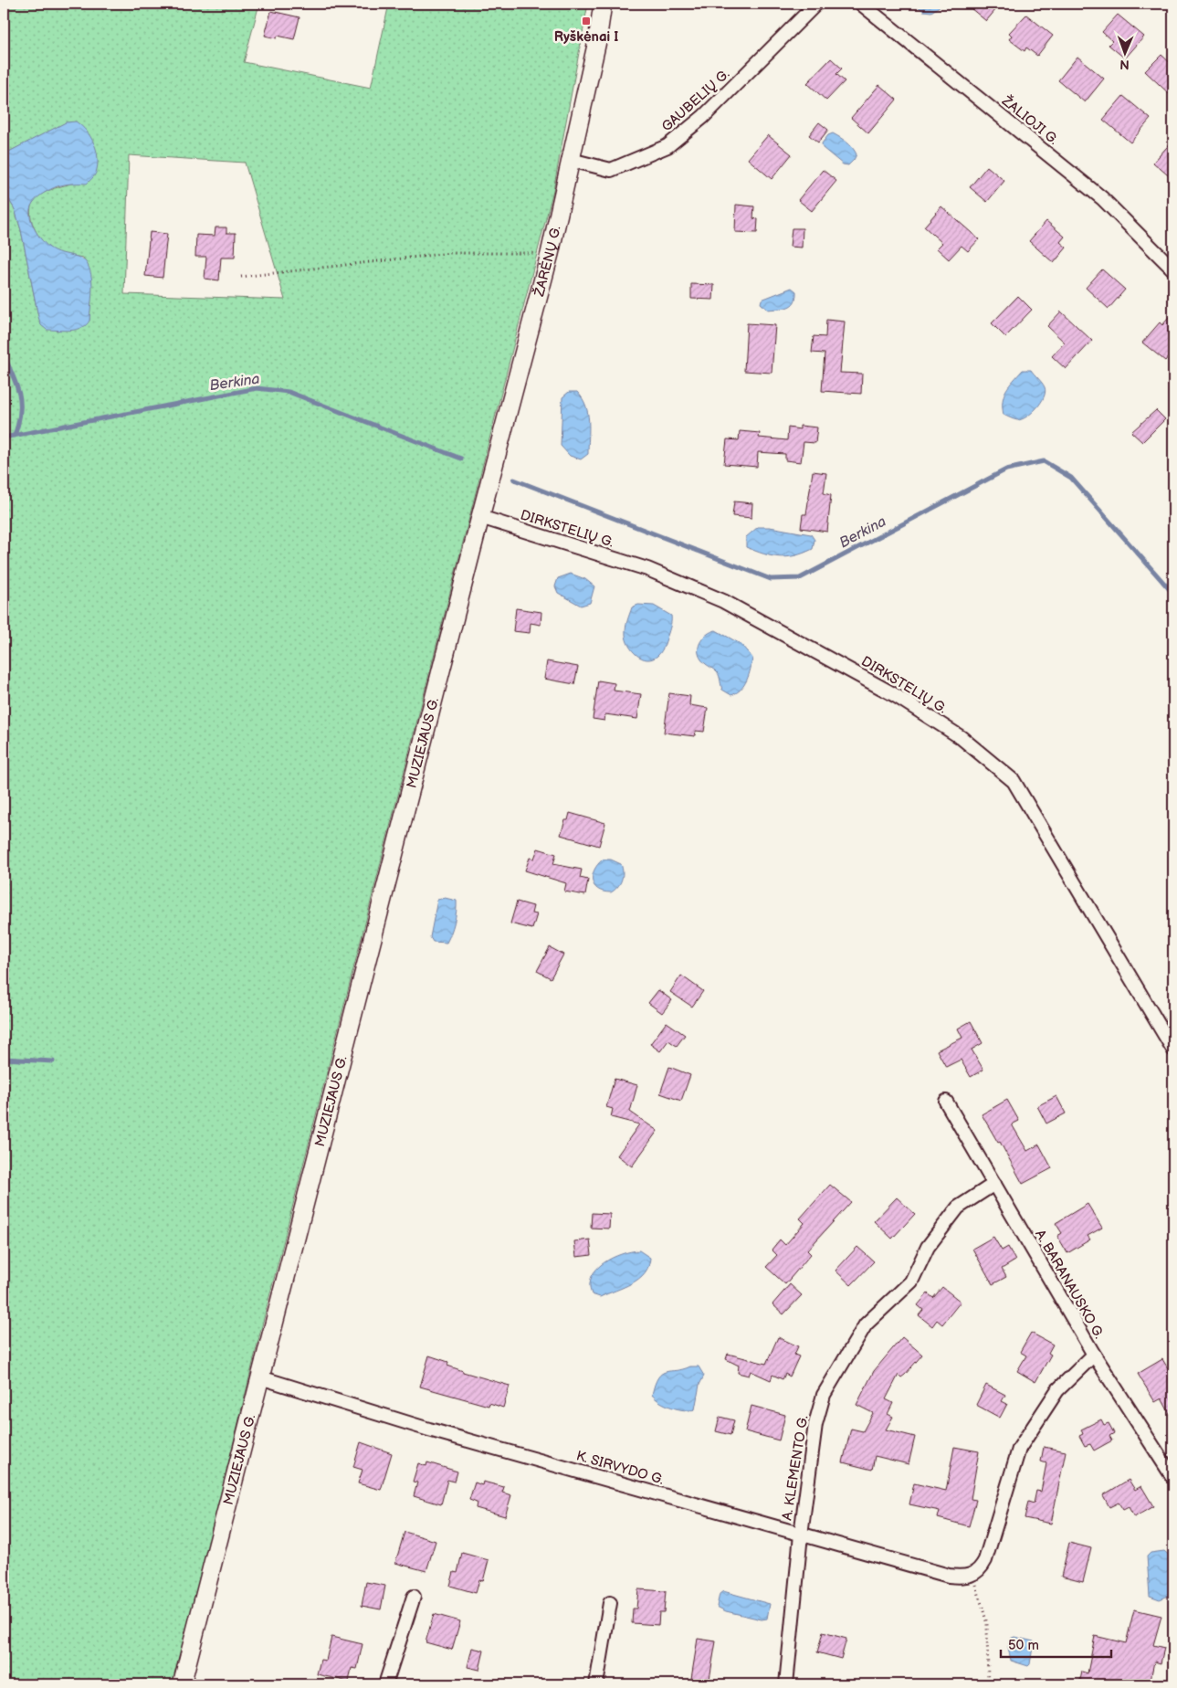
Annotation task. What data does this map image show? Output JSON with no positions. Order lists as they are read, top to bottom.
{
  "streets": {
    "main road": ["ŽARĖNŲ G.", "MUZIEJAUS G."],
    "street": [
      "GAUBELIŲ G.",
      "ŽALIOJI G.",
      "DIRKSTELIŲ G.",
      "A. BARANAUSKO G.",
      "K. SIRVYDO G.",
      "A. KLEMENTO G."
    ]
  },
  "crossings": [
    ["GAUBELIŲ G.", "ŽARĖNŲ G."],
    ["ŽARĖNŲ G.", "DIRKSTELIŲ G."],
    ["ŽARĖNŲ G.", "MUZIEJAUS G."],
    ["DIRKSTELIŲ G.", "MUZIEJAUS G."],
    ["MUZIEJAUS G.", "K. SIRVYDO G."],
    ["A. BARANAUSKO G.", "A. KLEMENTO G."],
    ["K. SIRVYDO G.", "A. KLEMENTO G."]
  ],
  "water": ["Berkina"],
  "places": {
    "transit": ["Ryškėnai I"]
  },
  "scale_bar": "50 m",
  "north": "bottom"
}
